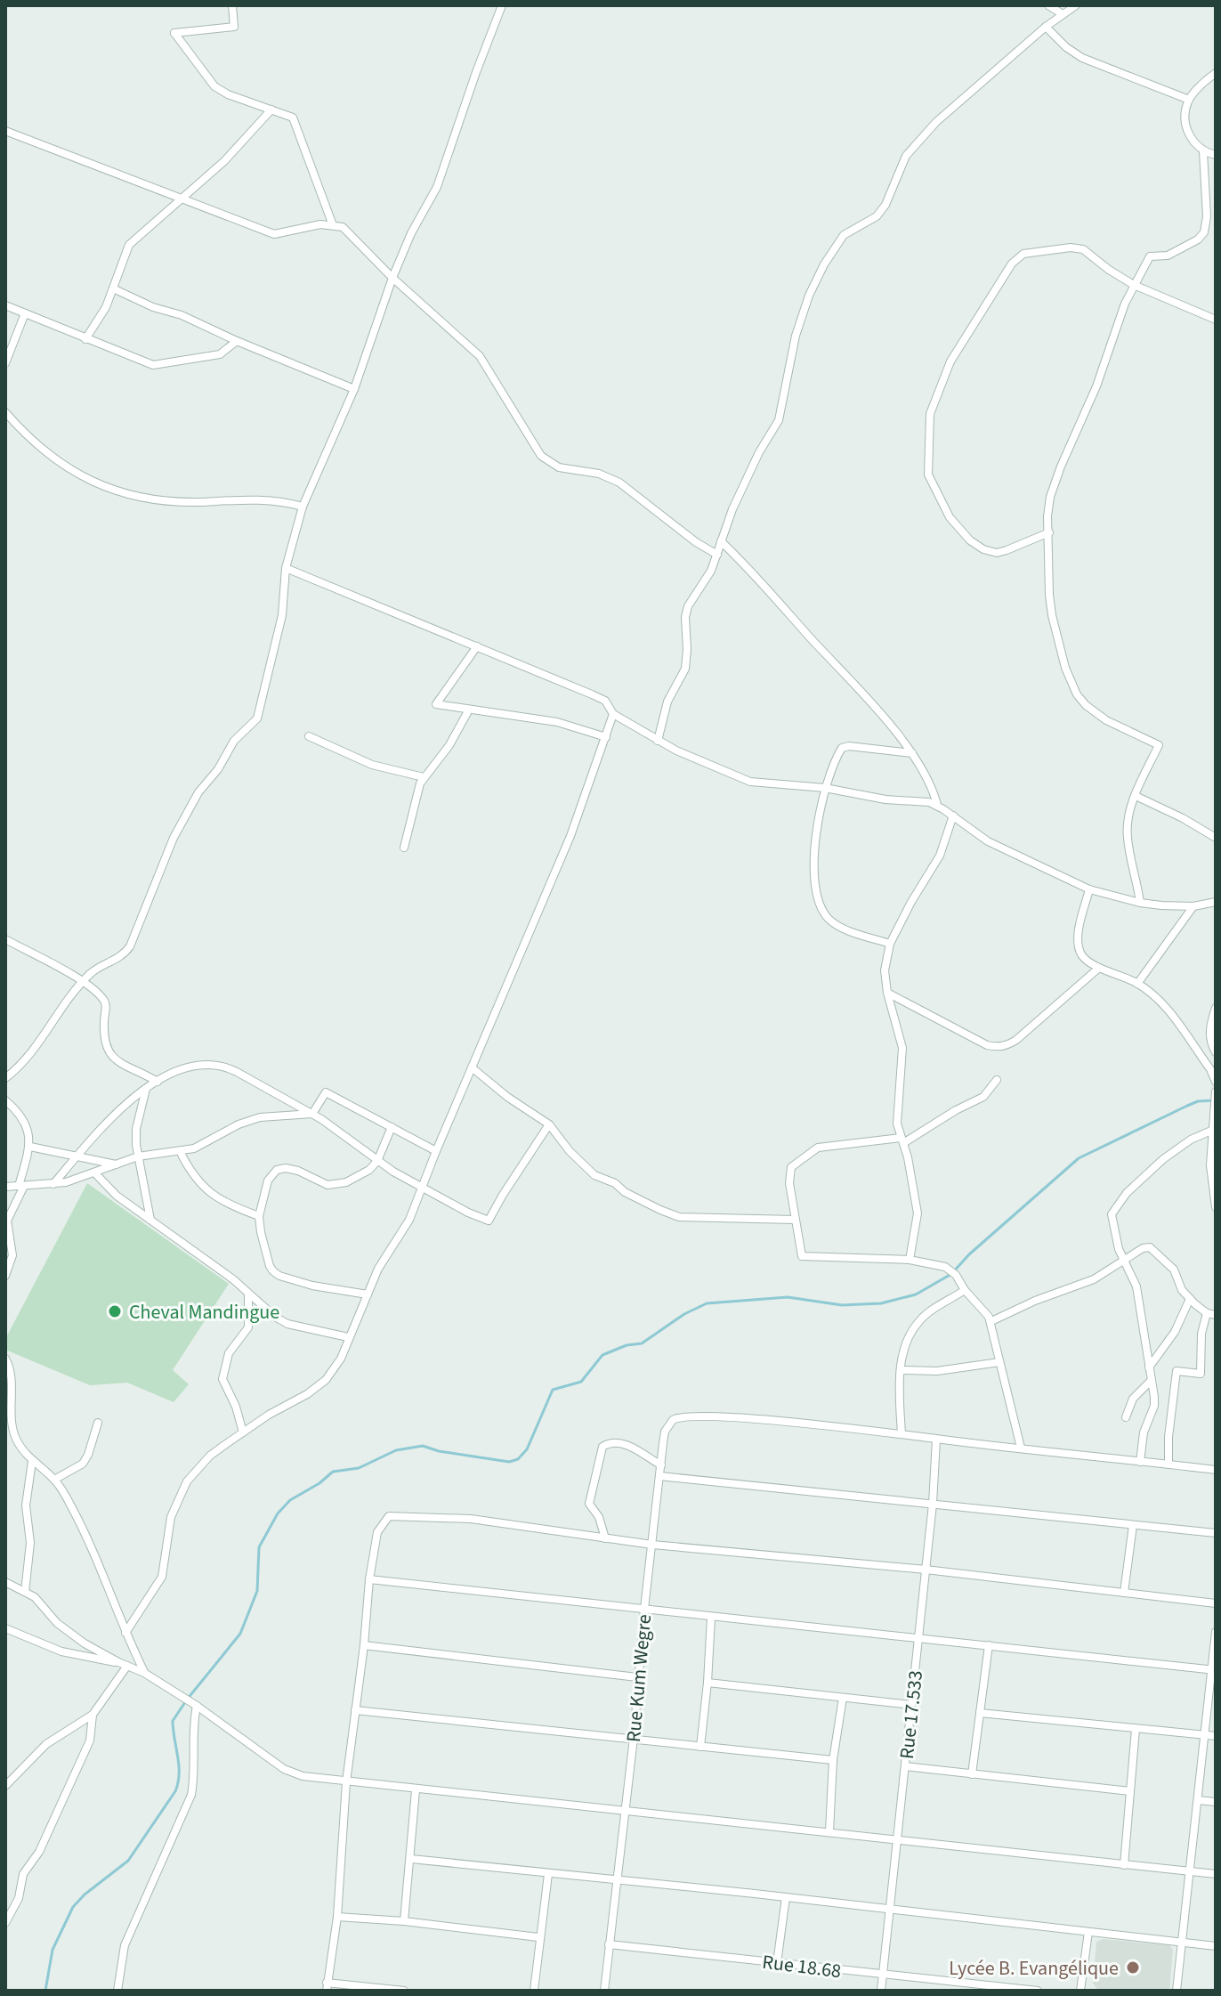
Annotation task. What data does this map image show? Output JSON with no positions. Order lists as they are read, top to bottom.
{
  "streets": {
    "street": ["Rue Kum Wegre", "Rue 17.533", "Rue 18.68"]
  },
  "crossings": [
    ["Rue Kum Wegre", "Rue 18.68"],
    ["Rue 17.533", "Rue 18.68"]
  ],
  "places": ["Cheval Mandingue", "Lycée B. Evangélique"]
}
